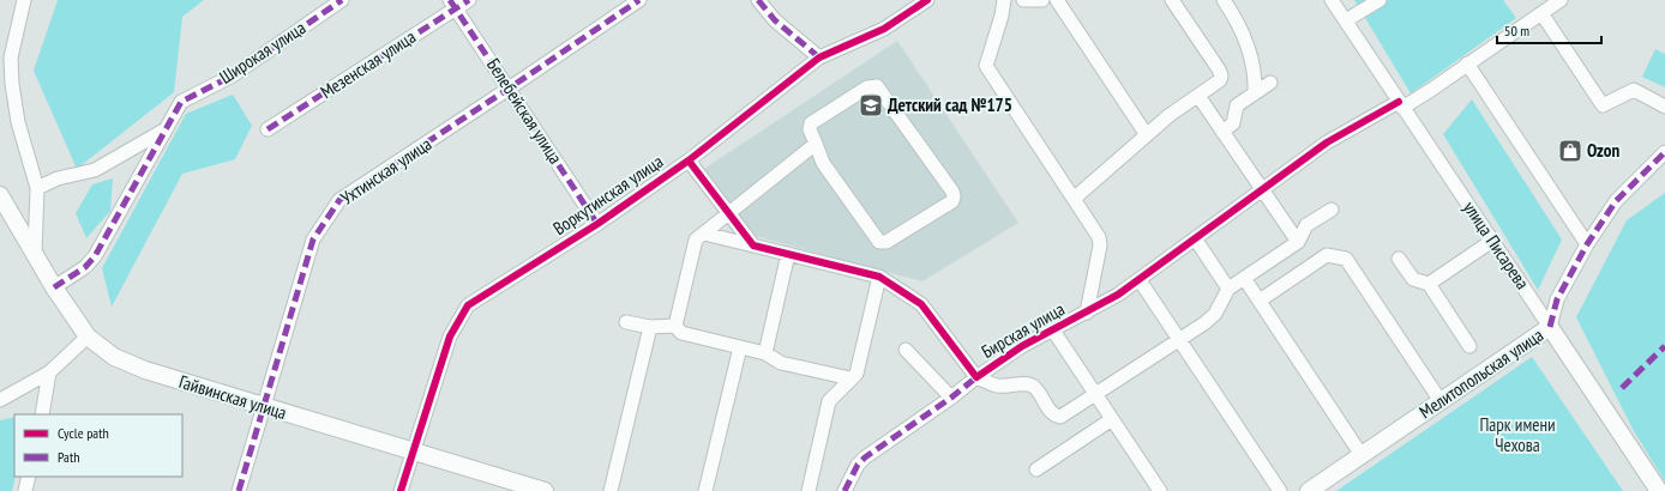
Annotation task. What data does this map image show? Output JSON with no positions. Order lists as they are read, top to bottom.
{
  "streets": {
    "main road": ["улица Писарева", "Мелитопольская улица", "Гайвинская улица"],
    "street": [
      "Широкая улица",
      "Мезенская улица",
      "Белебейская улица",
      "Ухтинская улица",
      "Воркутинская улица",
      "Бирская улица"
    ]
  },
  "crossings": [
    ["Мезенская улица", "Белебейская улица"],
    ["Белебейская улица", "Ухтинская улица"],
    ["Белебейская улица", "Воркутинская улица"],
    ["Ухтинская улица", "Гайвинская улица"],
    ["Воркутинская улица", "Гайвинская улица"],
    ["улица Писарева", "Бирская улица"],
    ["улица Писарева", "Мелитопольская улица"]
  ],
  "parks": ["Парк имени Чехова"],
  "places": {
    "school or university": ["Детский сад №175"],
    "shop": ["Ozon"]
  },
  "legend": ["Cycle path", "Path"],
  "scale_bar": "50 m"
}
